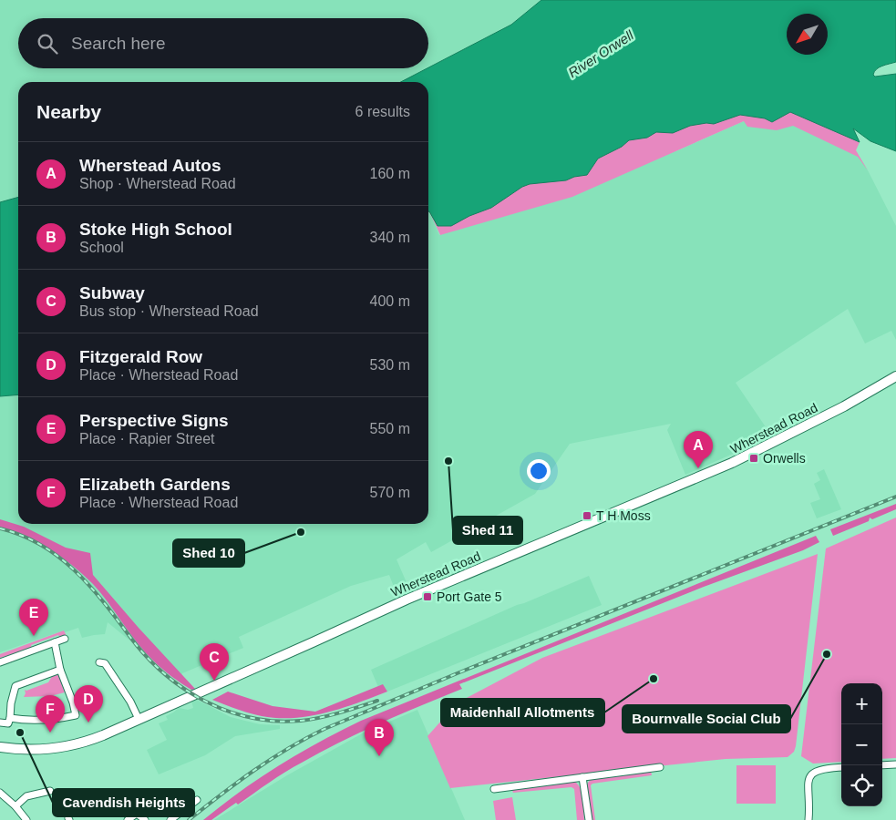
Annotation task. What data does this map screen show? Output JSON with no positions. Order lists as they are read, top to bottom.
{
  "streets": {
    "main road": ["Wherstead Road"]
  },
  "water": ["River Orwell"],
  "places": {
    "transit": ["Orwells", "T H Moss", "Port Gate 5"],
    "other": [
      "Shed 11",
      "Shed 10",
      "Bournvalle Social Club",
      "Maidenhall Allotments",
      "Cavendish Heights"
    ]
  },
  "north": "bottom left",
  "page": {
    "search": "Search here",
    "heading": ["Nearby", "6 results"],
    "list": [
      {
        "mark": "A",
        "name": "Wherstead Autos",
        "note": "Shop · Wherstead Road",
        "value": "160 m"
      },
      {
        "mark": "B",
        "name": "Stoke High School",
        "note": "School",
        "value": "340 m"
      },
      {
        "mark": "C",
        "name": "Subway",
        "note": "Bus stop · Wherstead Road",
        "value": "400 m"
      },
      {
        "mark": "D",
        "name": "Fitzgerald Row",
        "note": "Place · Wherstead Road",
        "value": "530 m"
      },
      {
        "mark": "E",
        "name": "Perspective Signs",
        "note": "Place · Rapier Street",
        "value": "550 m"
      },
      {
        "mark": "F",
        "name": "Elizabeth Gardens",
        "note": "Place · Wherstead Road",
        "value": "570 m"
      }
    ],
    "pins": [
      "A",
      "E",
      "C",
      "D",
      "F",
      "B"
    ],
    "map_buttons": ["+", "−"]
  }
}
